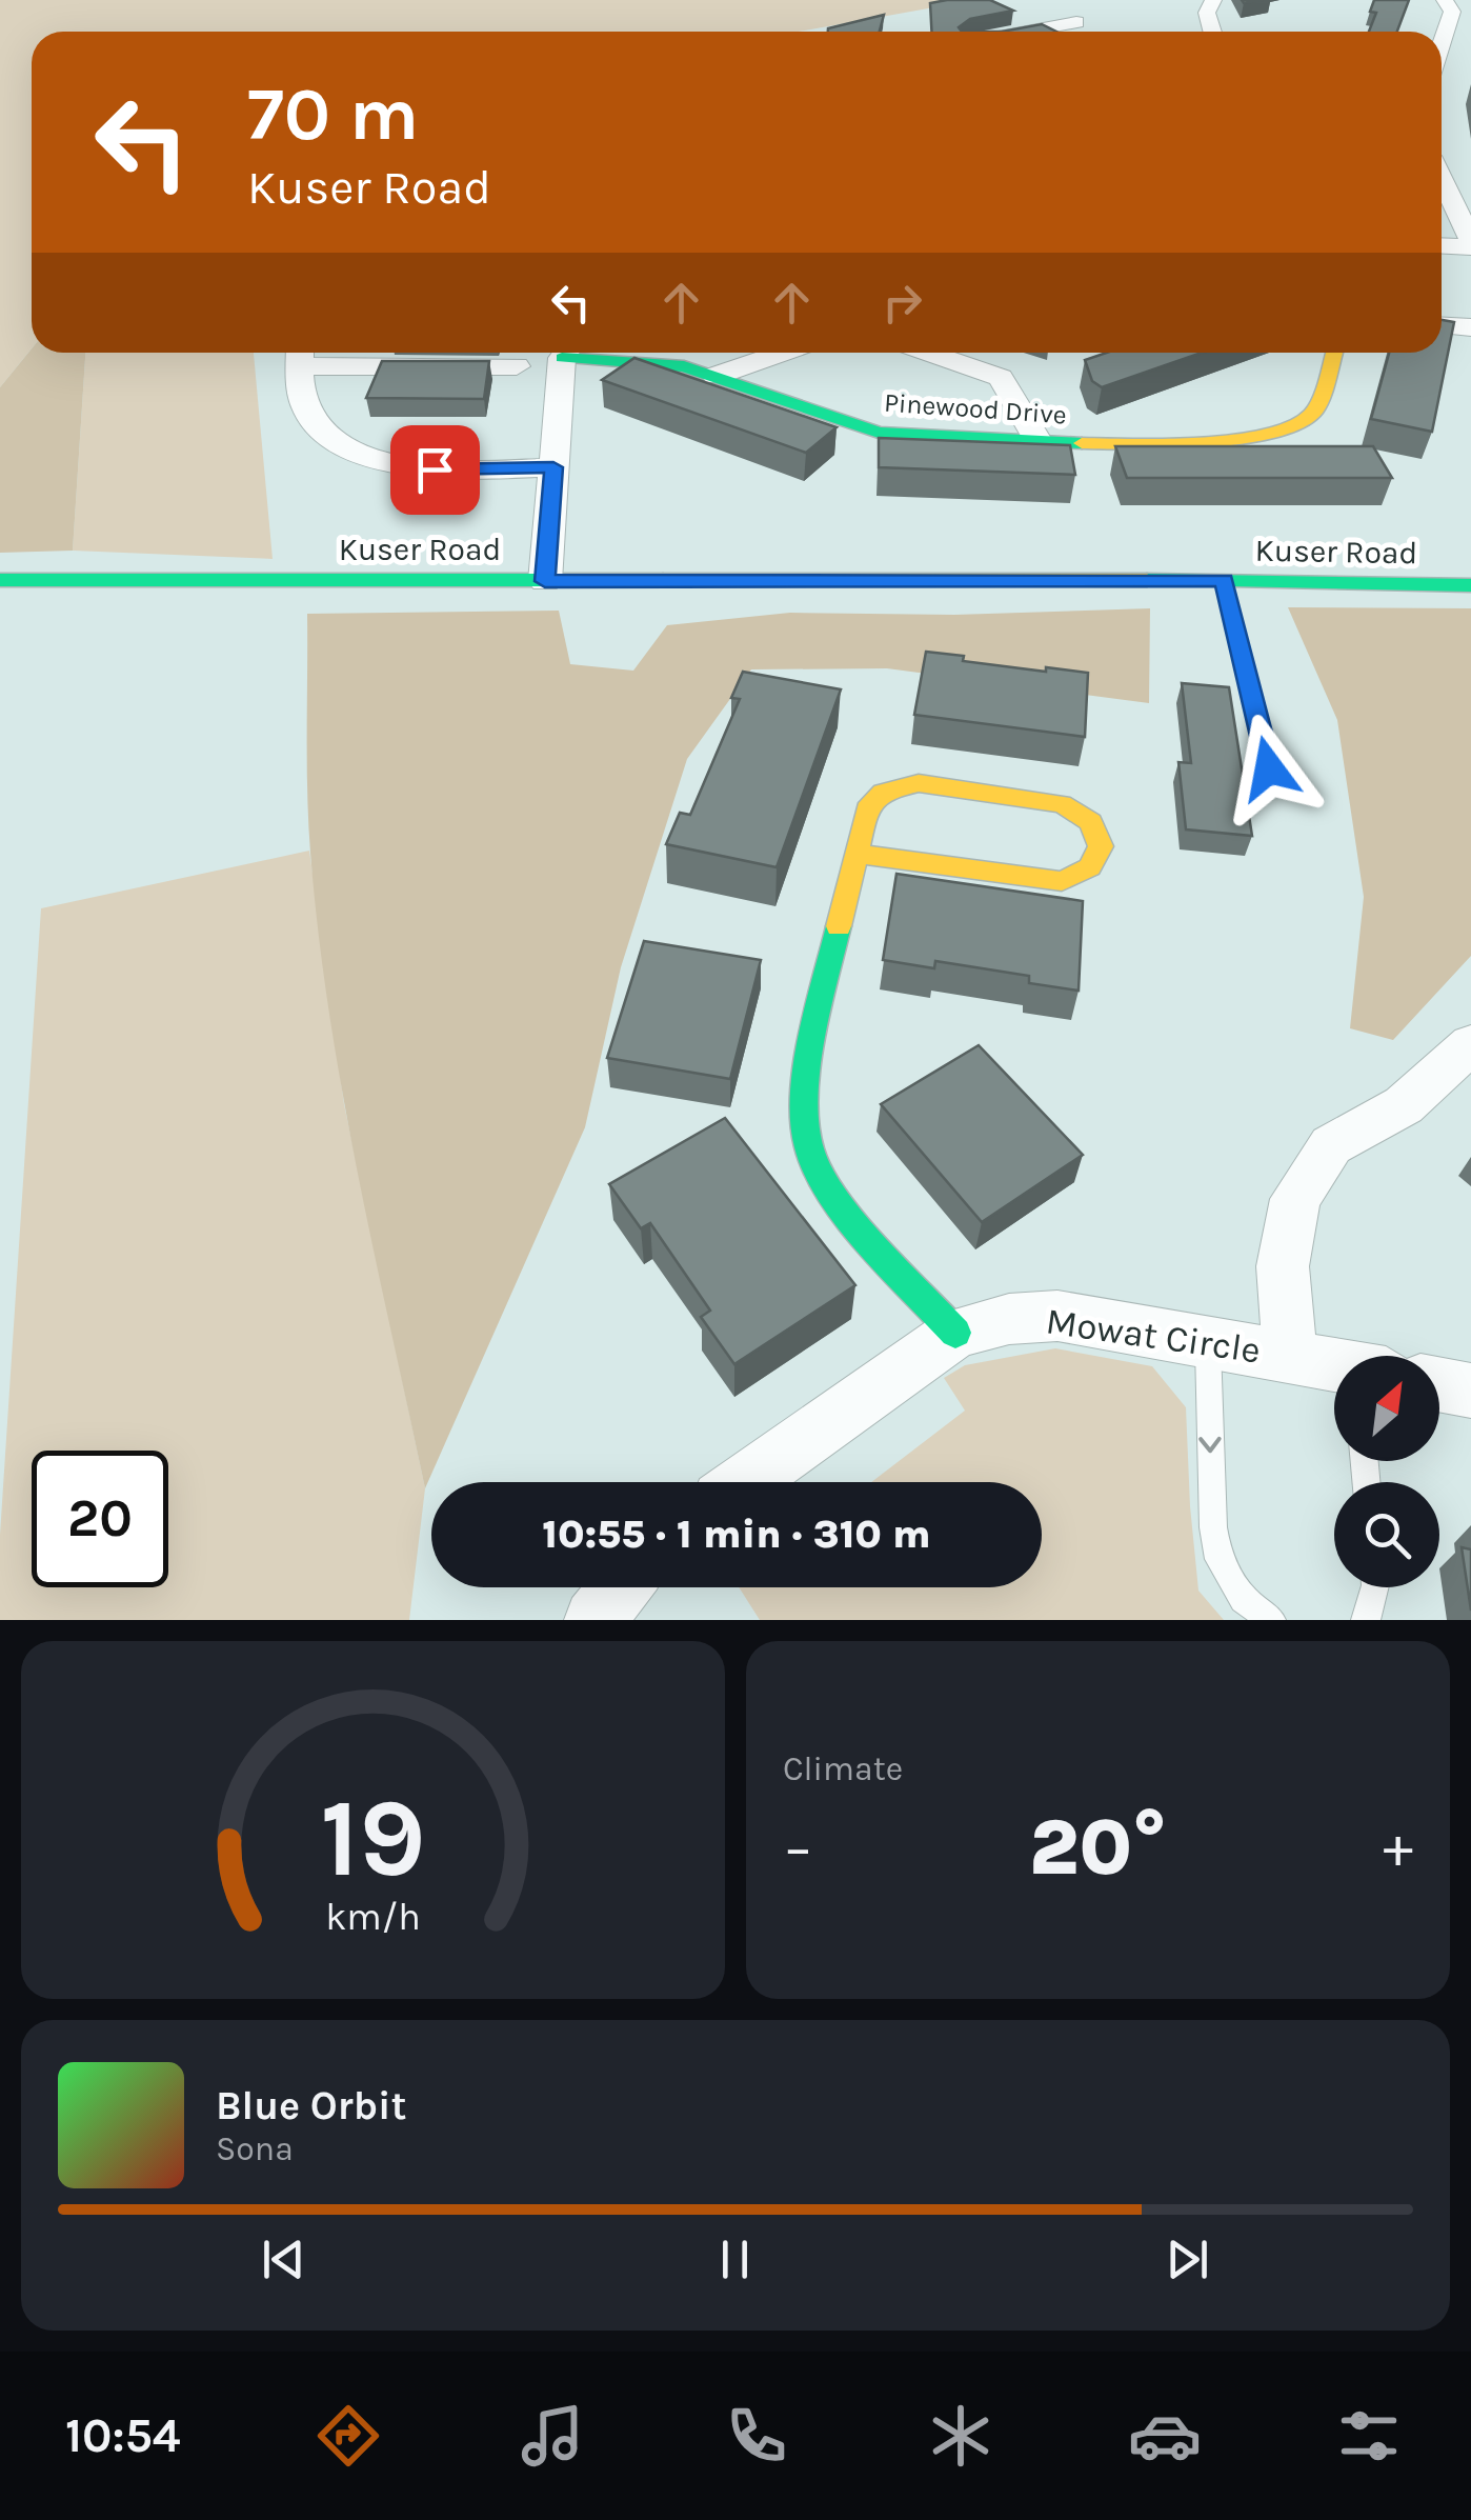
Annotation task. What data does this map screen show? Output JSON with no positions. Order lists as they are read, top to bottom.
{
  "streets": {
    "street": ["Pinewood Drive", "Kuser Road", "Mowat Circle"]
  },
  "north": "top right",
  "page": {
    "turn": ["70 m", "Kuser Road"],
    "limit": "20",
    "trip": "10:55 · 1 min · 310 m",
    "tile": "Climate",
    "heat": ["−", "20°", "+"],
    "song": ["Blue Orbit", "Sona"],
    "tabs": "10:54",
    "gauge": ["19", "km/h"]
  }
}
